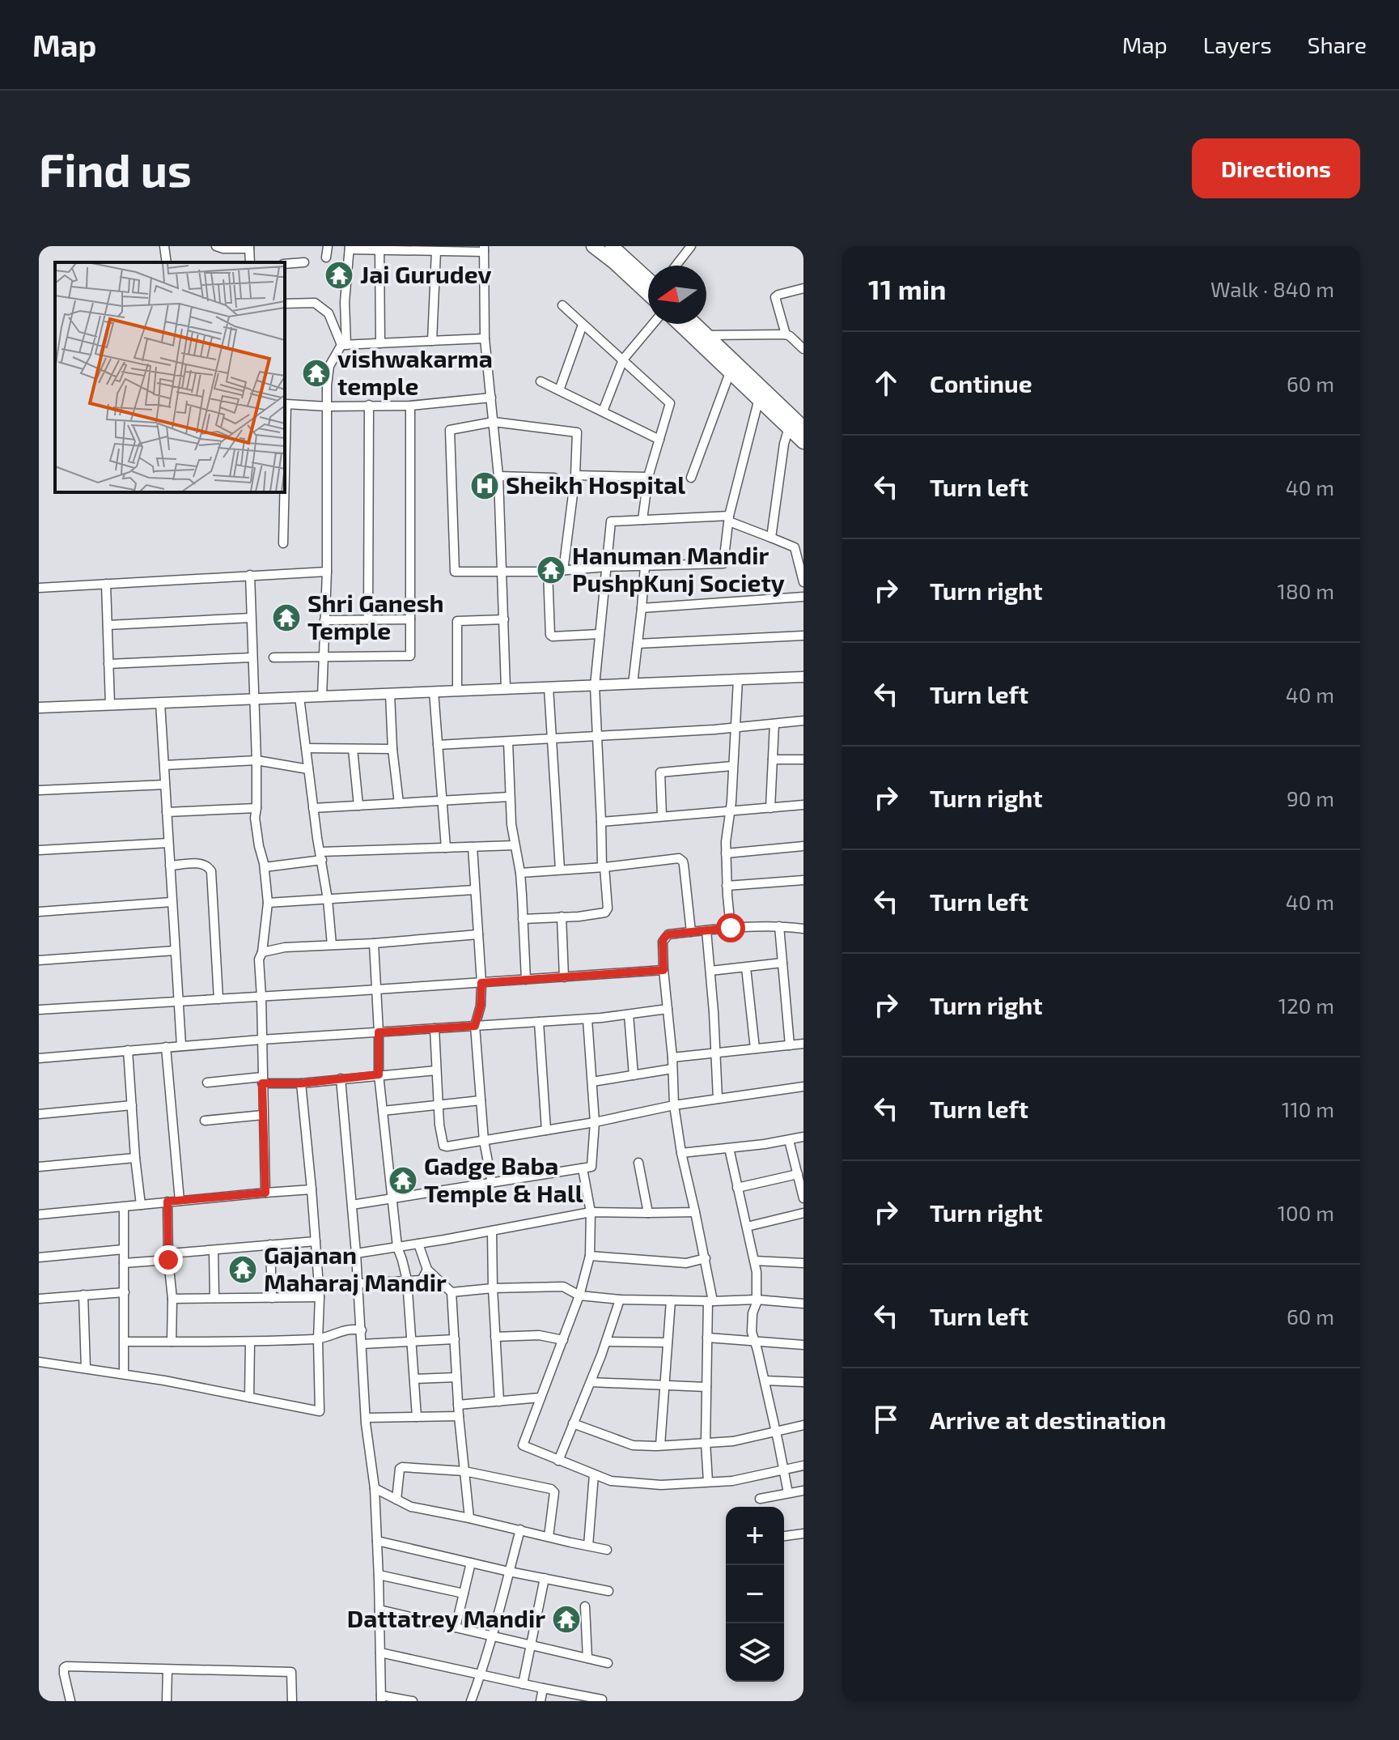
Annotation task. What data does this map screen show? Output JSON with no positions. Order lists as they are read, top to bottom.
{
  "places": {
    "temple": [
      "Jai Gurudev",
      "vishwakarma temple",
      "Hanuman Mandir PushpKunj Society",
      "Shri Ganesh Temple",
      "Gadge Baba Temple & Hall",
      "Gajanan Maharaj Mandir",
      "Dattatrey Mandir"
    ],
    "hospital": ["Sheikh Hospital"]
  },
  "north": "left",
  "page": {
    "header": "Map",
    "nav": ["Map", "Layers", "Share"],
    "buttons": "Directions",
    "title": "Find us",
    "heading": ["11 min", "Walk · 840 m"],
    "list": [
      ["Continue", "60 m"],
      ["Turn left", "40 m"],
      ["Turn right", "180 m"],
      ["Turn left", "40 m"],
      ["Turn right", "90 m"],
      ["Turn left", "40 m"],
      ["Turn right", "120 m"],
      ["Turn left", "110 m"],
      ["Turn right", "100 m"],
      ["Turn left", "60 m"],
      "Arrive at destination"
    ],
    "map_buttons": ["+", "−"]
  }
}
